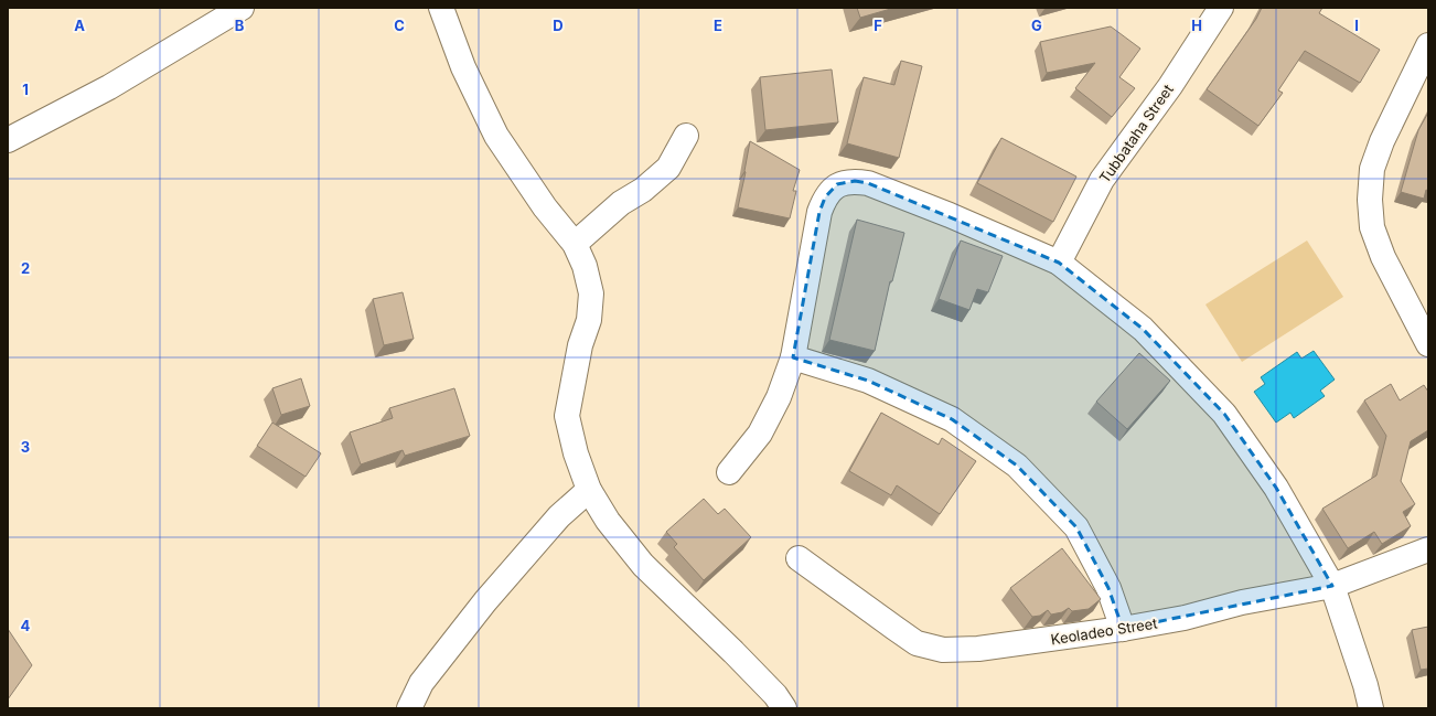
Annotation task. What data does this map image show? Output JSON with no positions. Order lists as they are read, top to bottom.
{
  "streets": {
    "street": ["Tubbataha Street", "Keoladeo Street"]
  },
  "grid": {
    "columns": [
      "A",
      "B",
      "C",
      "D",
      "E",
      "F",
      "G",
      "H",
      "I"
    ],
    "rows": [
      "1",
      "2",
      "3",
      "4"
    ]
  }
}
